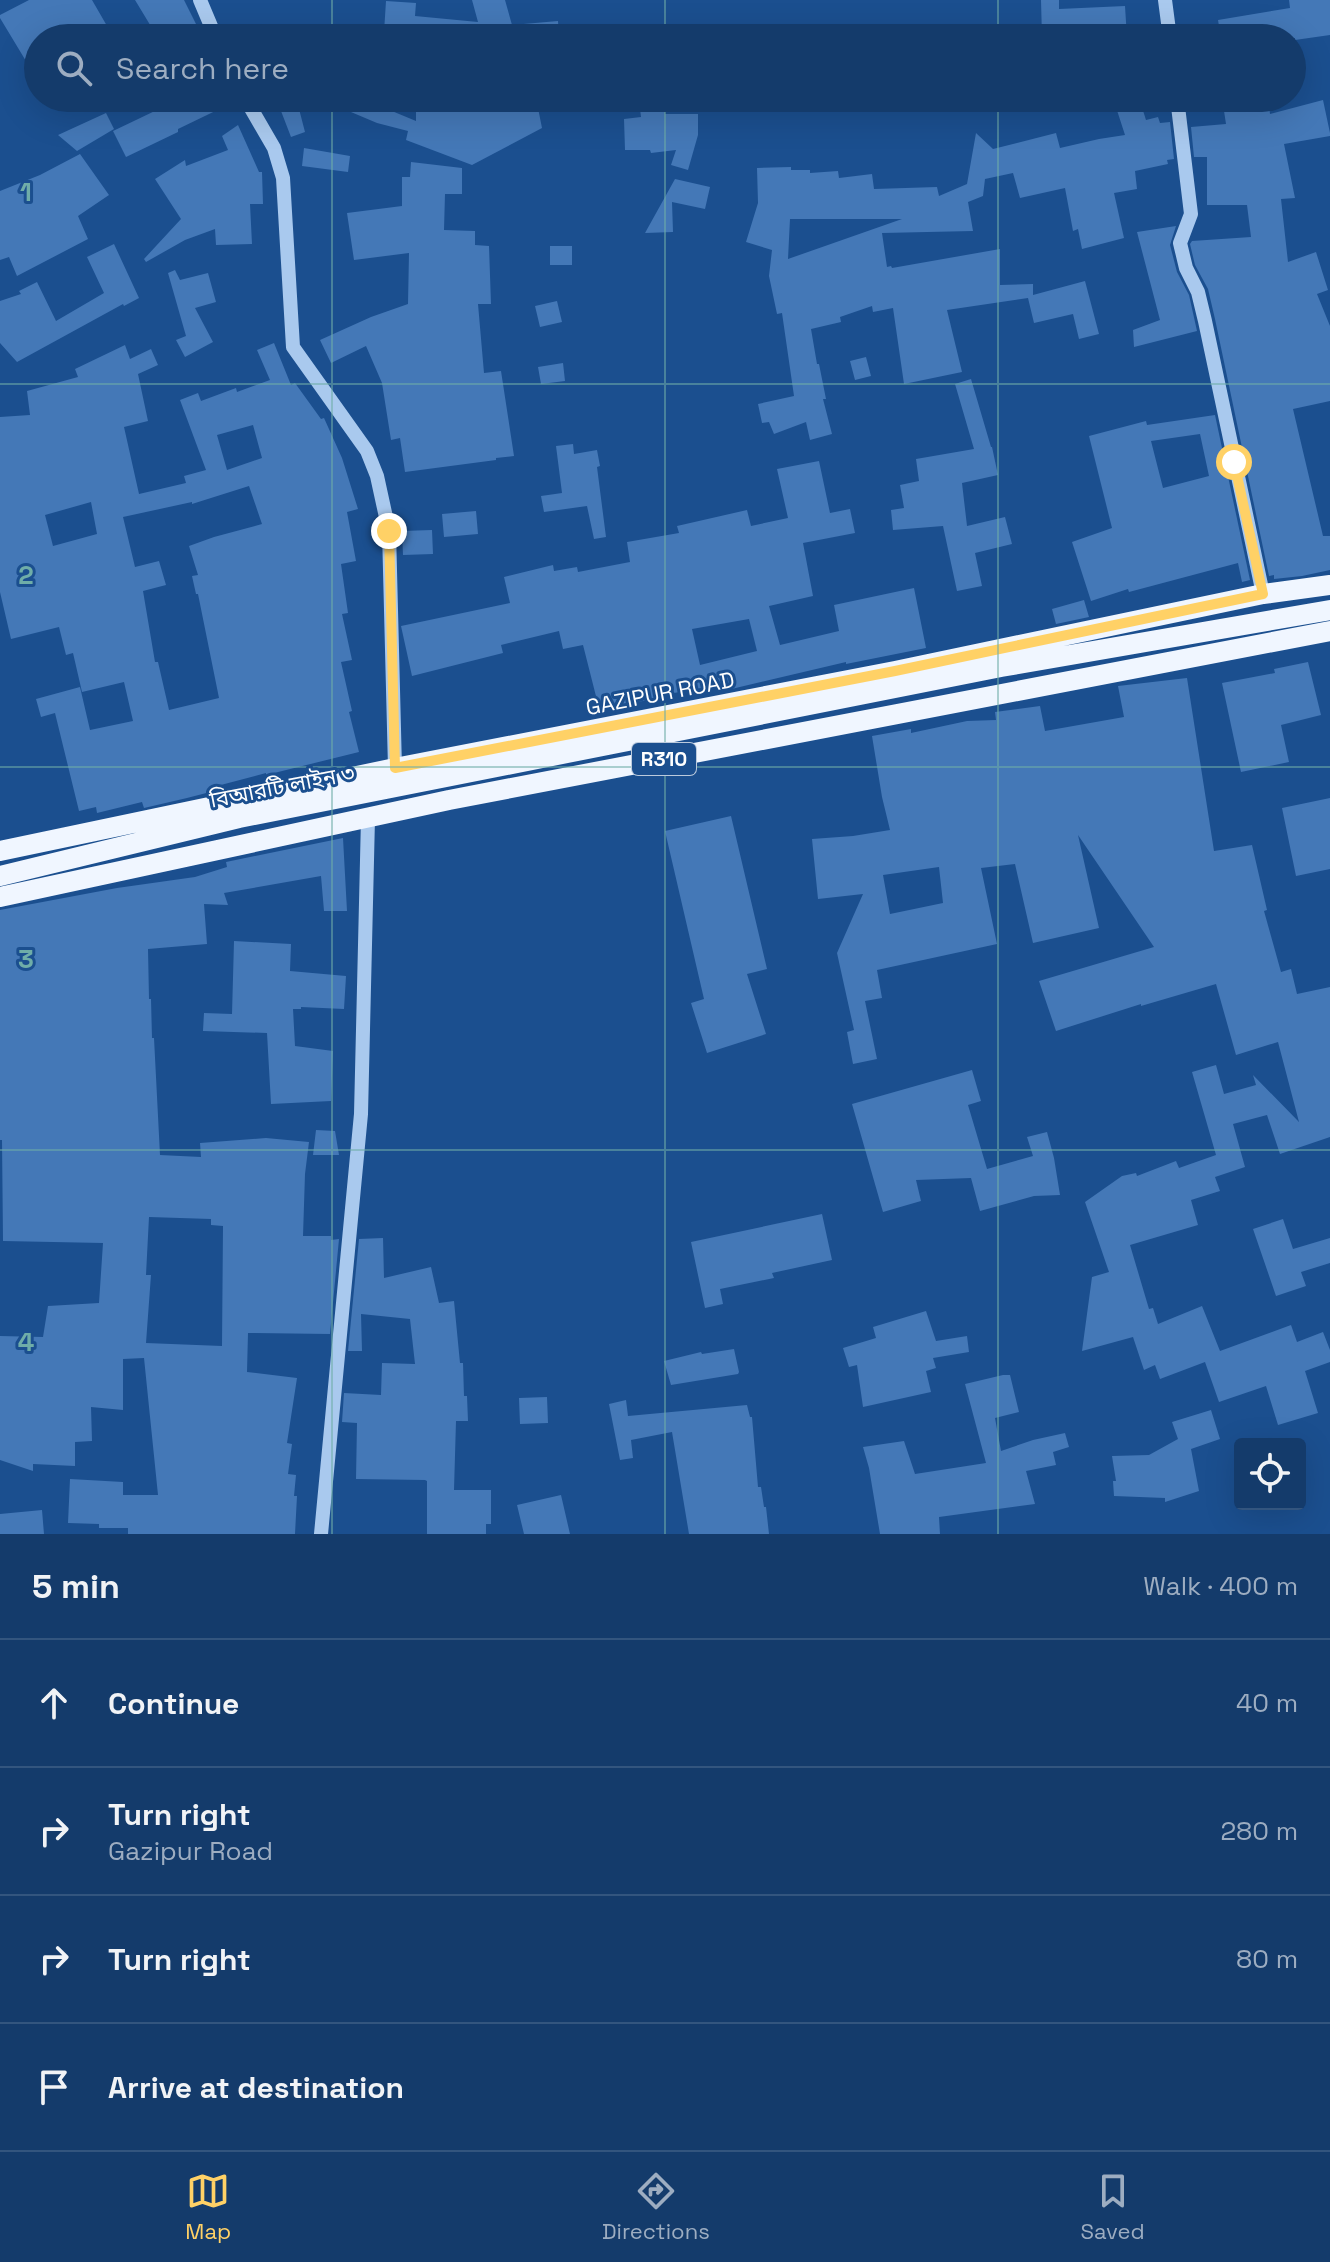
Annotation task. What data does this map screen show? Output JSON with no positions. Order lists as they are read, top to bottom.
{
  "streets": {
    "main road": ["GAZIPUR ROAD", "R310", "বিআরটি লাইন ৩"]
  },
  "page": {
    "search": "Search here",
    "heading": ["5 min", "Walk · 400 m"],
    "list": [
      ["Continue", "40 m"],
      ["Turn right", "Gazipur Road", "280 m"],
      ["Turn right", "80 m"],
      "Arrive at destination"
    ],
    "nav": ["Map", "Directions", "Saved"]
  },
  "grid": {
    "rows": [
      "1",
      "2",
      "3",
      "4"
    ]
  }
}
